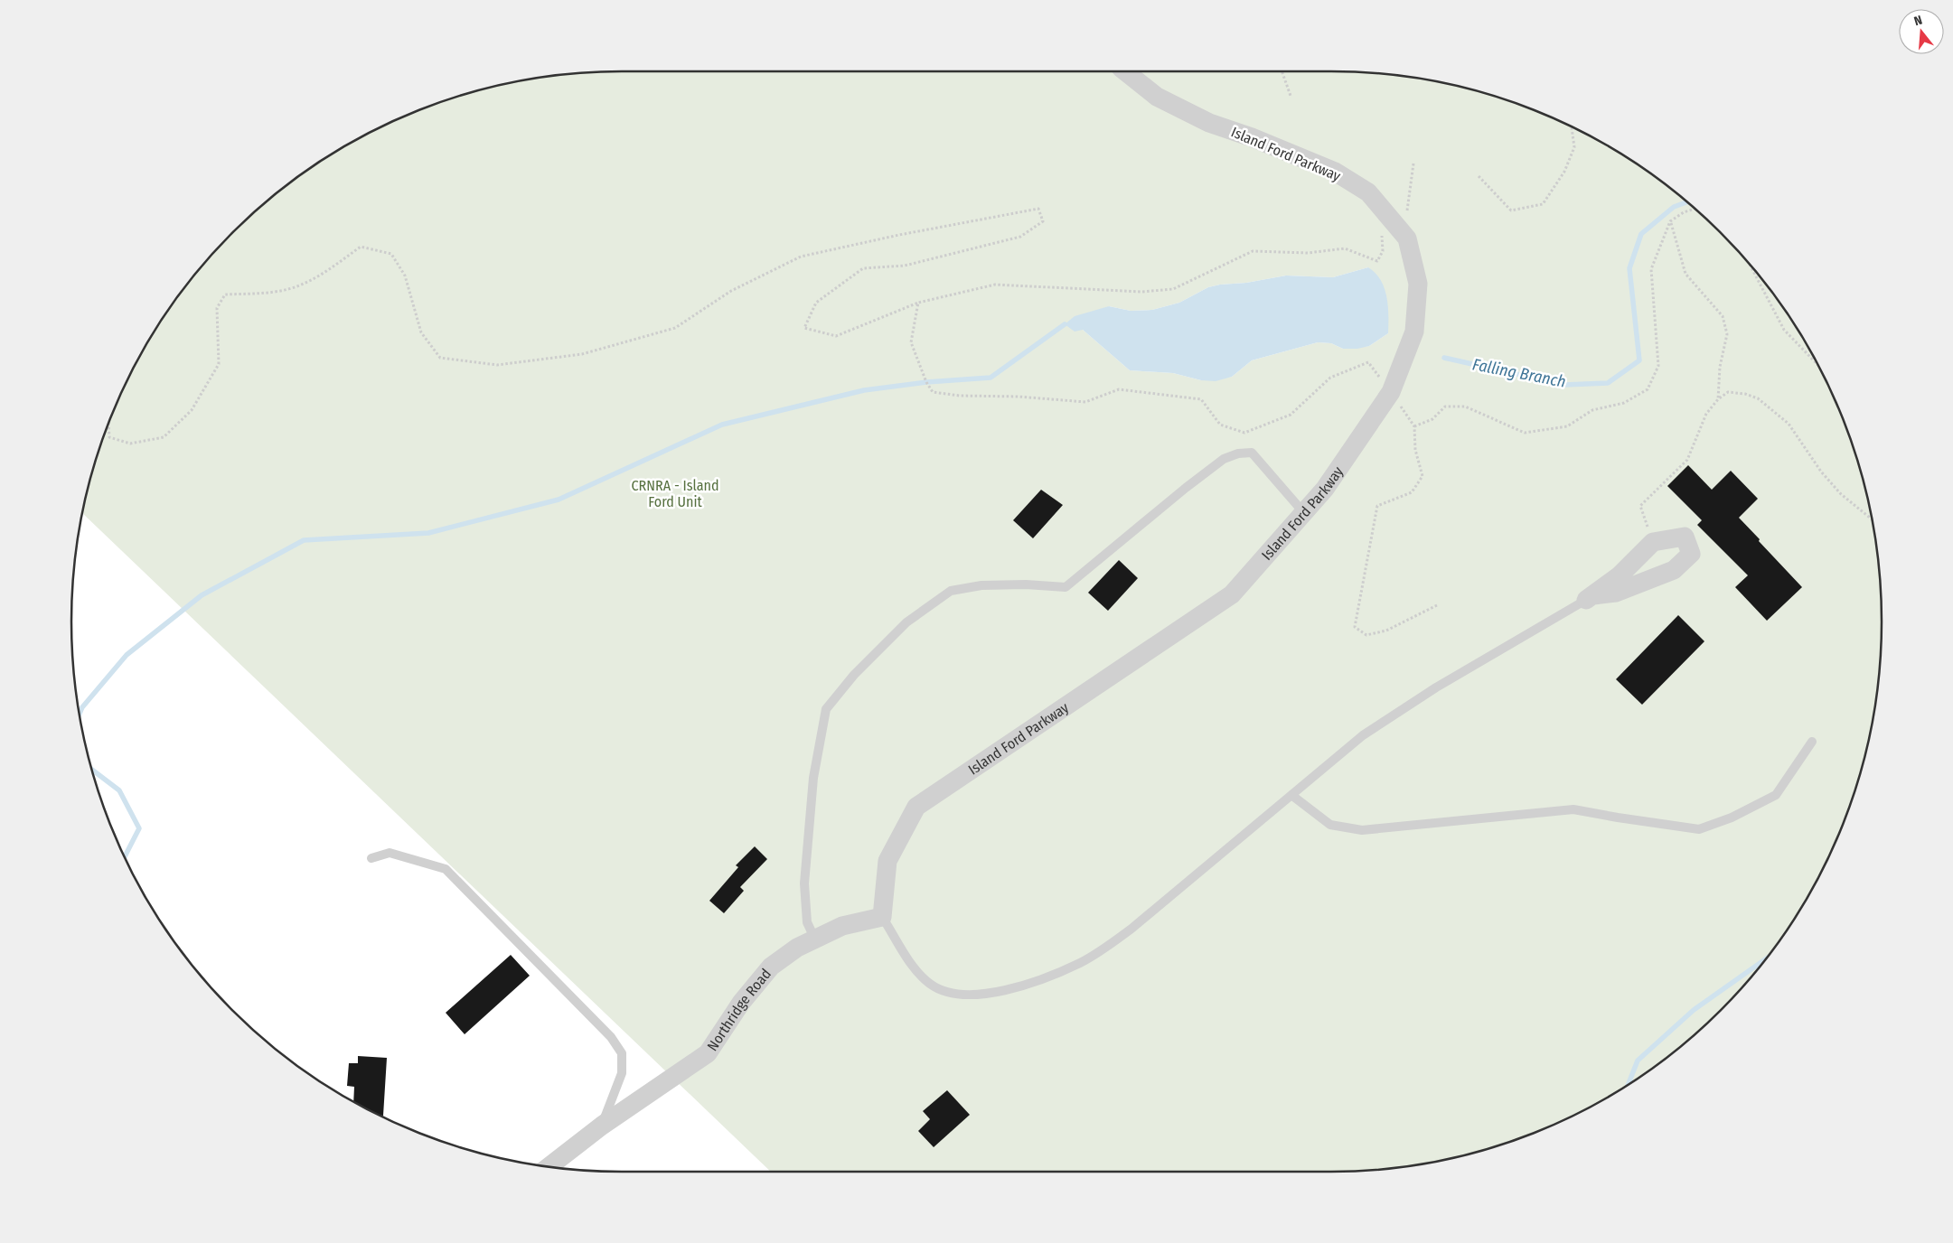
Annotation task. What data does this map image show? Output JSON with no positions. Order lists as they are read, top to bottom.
{
  "streets": {
    "street": ["Island Ford Parkway", "Northridge Road"]
  },
  "crossings": [
    ["Island Ford Parkway", "Northridge Road"]
  ],
  "water": ["Falling Branch"],
  "parks": ["CRNRA - Island Ford Unit"],
  "north": "top"
}
